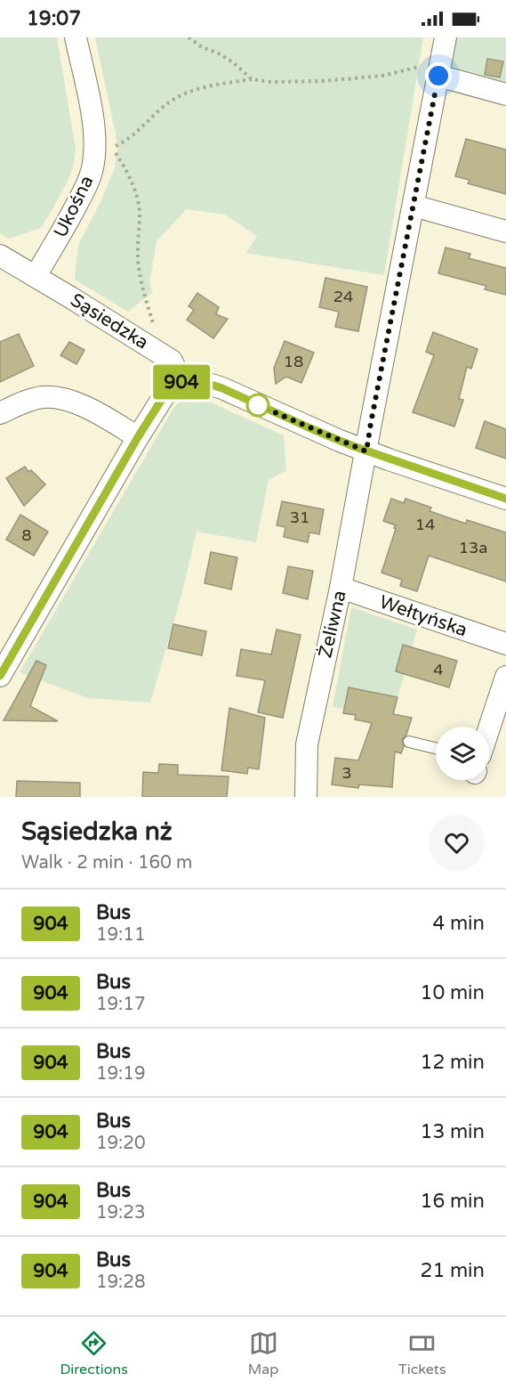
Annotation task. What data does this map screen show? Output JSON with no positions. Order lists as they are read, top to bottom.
{
  "streets": {
    "street": [
      "Ukośna",
      "Sąsiedzka",
      "Wełtyńska",
      "Żeliwna"
    ]
  },
  "crossings": [
    ["Ukośna", "Sąsiedzka"],
    ["Wełtyńska", "Żeliwna"]
  ],
  "lines": ["bus line 904"],
  "house_numbers": [
    "24",
    "18",
    "31",
    "14",
    "8",
    "13a",
    "4",
    "3"
  ],
  "page": {
    "status": "19:07",
    "on_map": "904",
    "heading": ["Sąsiedzka nż", "Walk · 2 min · 160 m"],
    "list": [
      {
        "mark": "904",
        "name": "Bus",
        "note": "19:11",
        "value": "4 min"
      },
      {
        "mark": "904",
        "name": "Bus",
        "note": "19:17",
        "value": "10 min"
      },
      {
        "mark": "904",
        "name": "Bus",
        "note": "19:19",
        "value": "12 min"
      },
      {
        "mark": "904",
        "name": "Bus",
        "note": "19:20",
        "value": "13 min"
      },
      {
        "mark": "904",
        "name": "Bus",
        "note": "19:23",
        "value": "16 min"
      },
      {
        "mark": "904",
        "name": "Bus",
        "note": "19:28",
        "value": "21 min"
      }
    ],
    "tabs": ["Directions", "Map", "Tickets"]
  }
}
